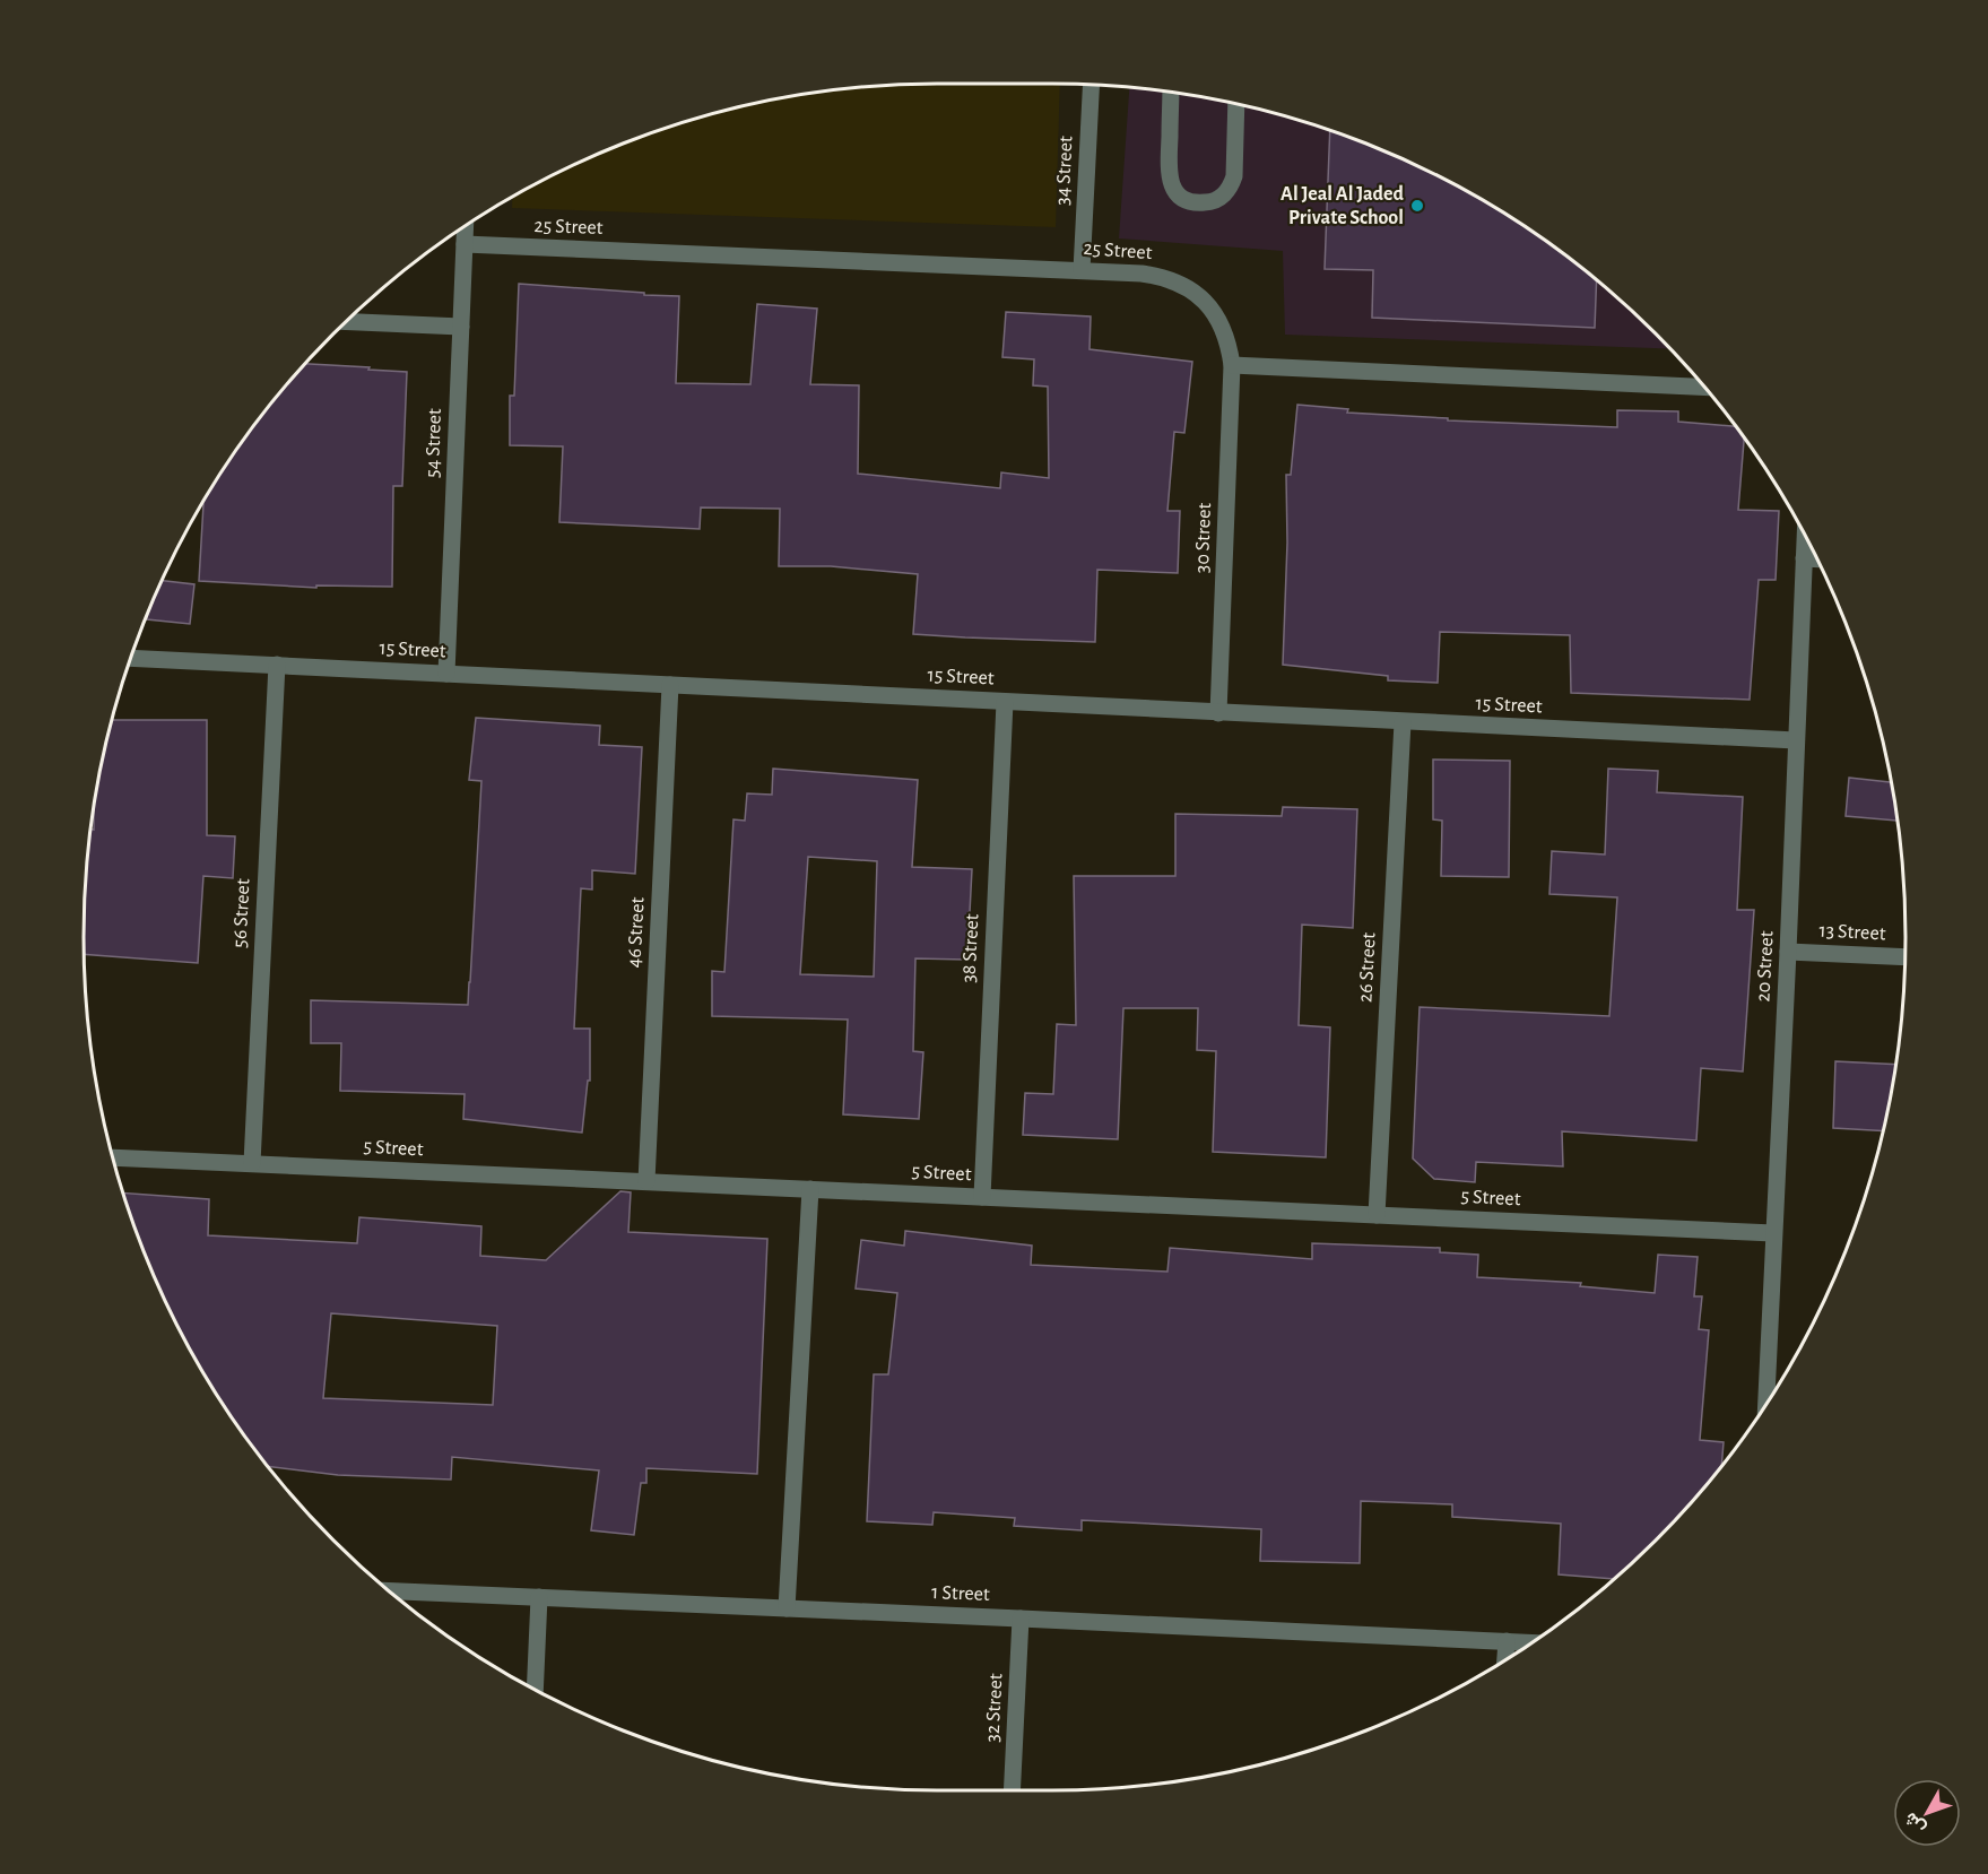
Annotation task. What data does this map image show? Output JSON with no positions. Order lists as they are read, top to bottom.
{
  "streets": {
    "street": [
      "34 Street",
      "25 Street",
      "54 Street",
      "30 Street",
      "15 Street",
      "56 Street",
      "46 Street",
      "13 Street",
      "38 Street",
      "20 Street",
      "26 Street",
      "5 Street",
      "1 Street",
      "32 Street"
    ]
  },
  "crossings": [
    ["34 Street", "25 Street"],
    ["25 Street", "54 Street"],
    ["25 Street", "30 Street"],
    ["54 Street", "15 Street"],
    ["30 Street", "15 Street"],
    ["15 Street", "56 Street"],
    ["15 Street", "46 Street"],
    ["15 Street", "38 Street"],
    ["15 Street", "20 Street"],
    ["15 Street", "26 Street"],
    ["56 Street", "5 Street"],
    ["46 Street", "5 Street"],
    ["13 Street", "20 Street"],
    ["38 Street", "5 Street"],
    ["20 Street", "5 Street"],
    ["26 Street", "5 Street"],
    ["1 Street", "32 Street"]
  ],
  "places": ["Al Jeal Al Jaded Private School"],
  "north": "bottom left"
}
